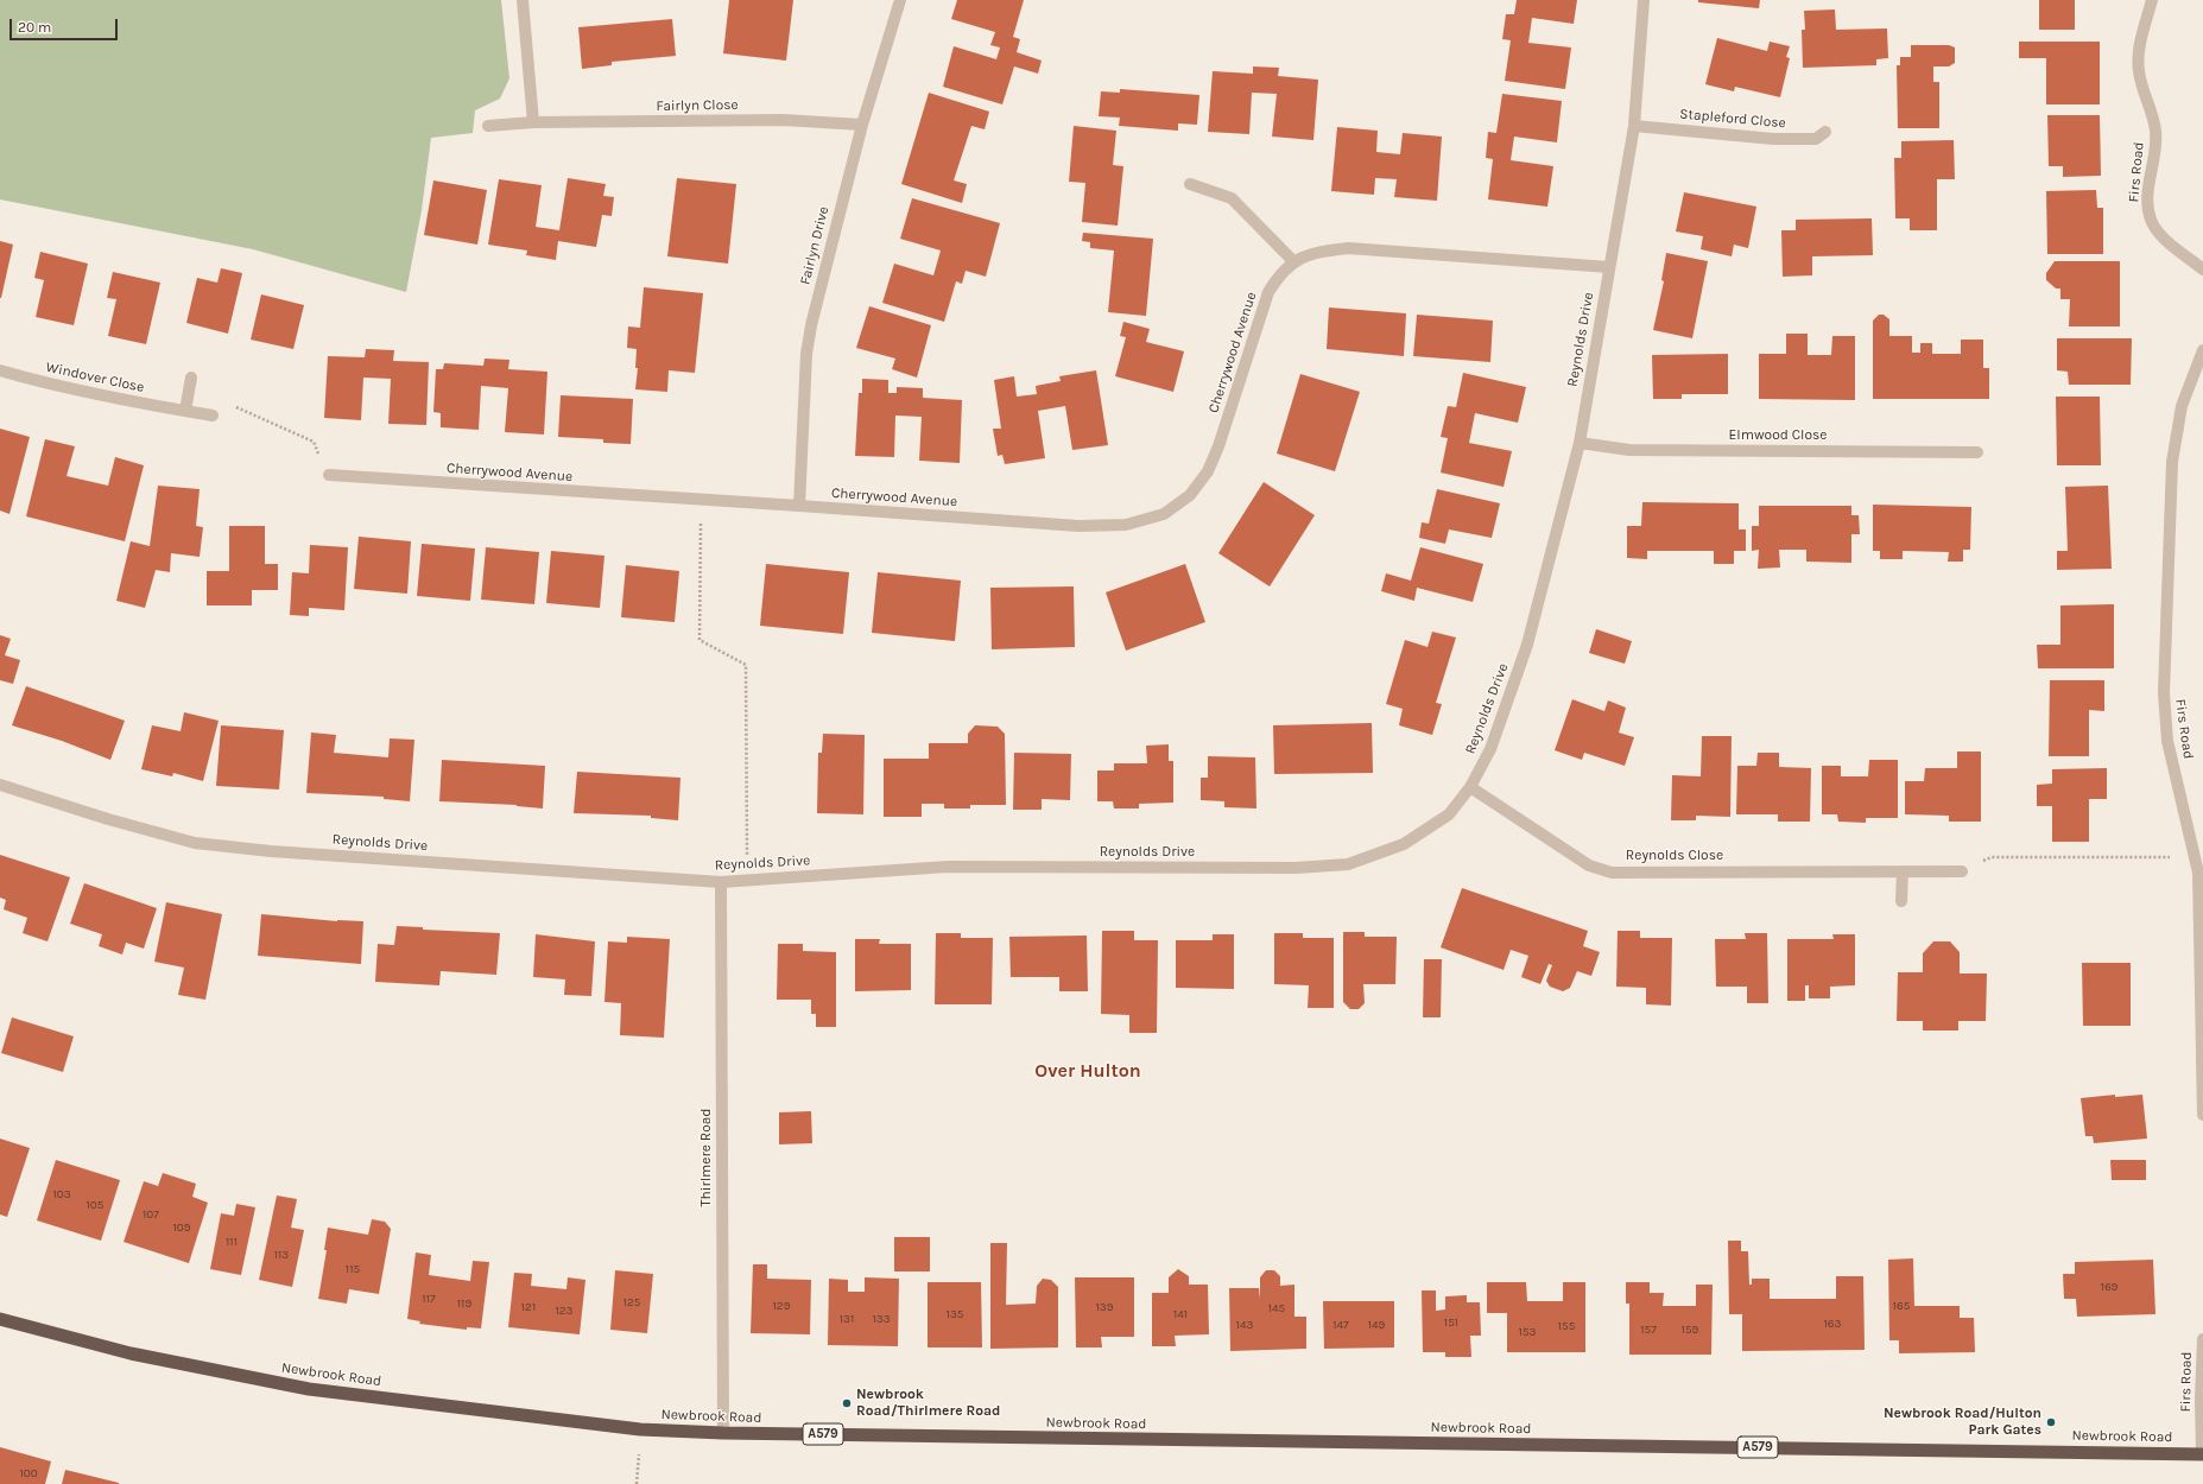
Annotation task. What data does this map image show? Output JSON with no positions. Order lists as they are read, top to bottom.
{
  "streets": {
    "highway": ["Newbrook Road", "A579"],
    "street": [
      "Fairlyn Close",
      "Stapleford Close",
      "Firs Road",
      "Fairlyn Drive",
      "Reynolds Drive",
      "Cherrywood Avenue",
      "Windover Close",
      "Elmwood Close",
      "Reynolds Close",
      "Thirlmere Road"
    ]
  },
  "crossings": [
    ["Fairlyn Close", "Fairlyn Drive"],
    ["Stapleford Close", "Reynolds Drive"],
    ["Firs Road", "Newbrook Road"],
    ["Fairlyn Drive", "Cherrywood Avenue"],
    ["Reynolds Drive", "Cherrywood Avenue"],
    ["Reynolds Drive", "Elmwood Close"],
    ["Reynolds Drive", "Reynolds Close"],
    ["Reynolds Drive", "Thirlmere Road"],
    ["Thirlmere Road", "Newbrook Road"]
  ],
  "districts": ["Over Hulton"],
  "places": ["Newbrook Road/Thirlmere Road", "Newbrook Road/Hulton Park Gates"],
  "house_numbers": [
    "103",
    "105",
    "107",
    "109",
    "111",
    "113",
    "115",
    "169",
    "117",
    "125",
    "119",
    "129",
    "165",
    "121",
    "139",
    "145",
    "123",
    "135",
    "141",
    "131",
    "133",
    "151",
    "163",
    "143",
    "147",
    "149",
    "155",
    "157",
    "159",
    "153",
    "100"
  ],
  "scale_bar": "20 m"
}
